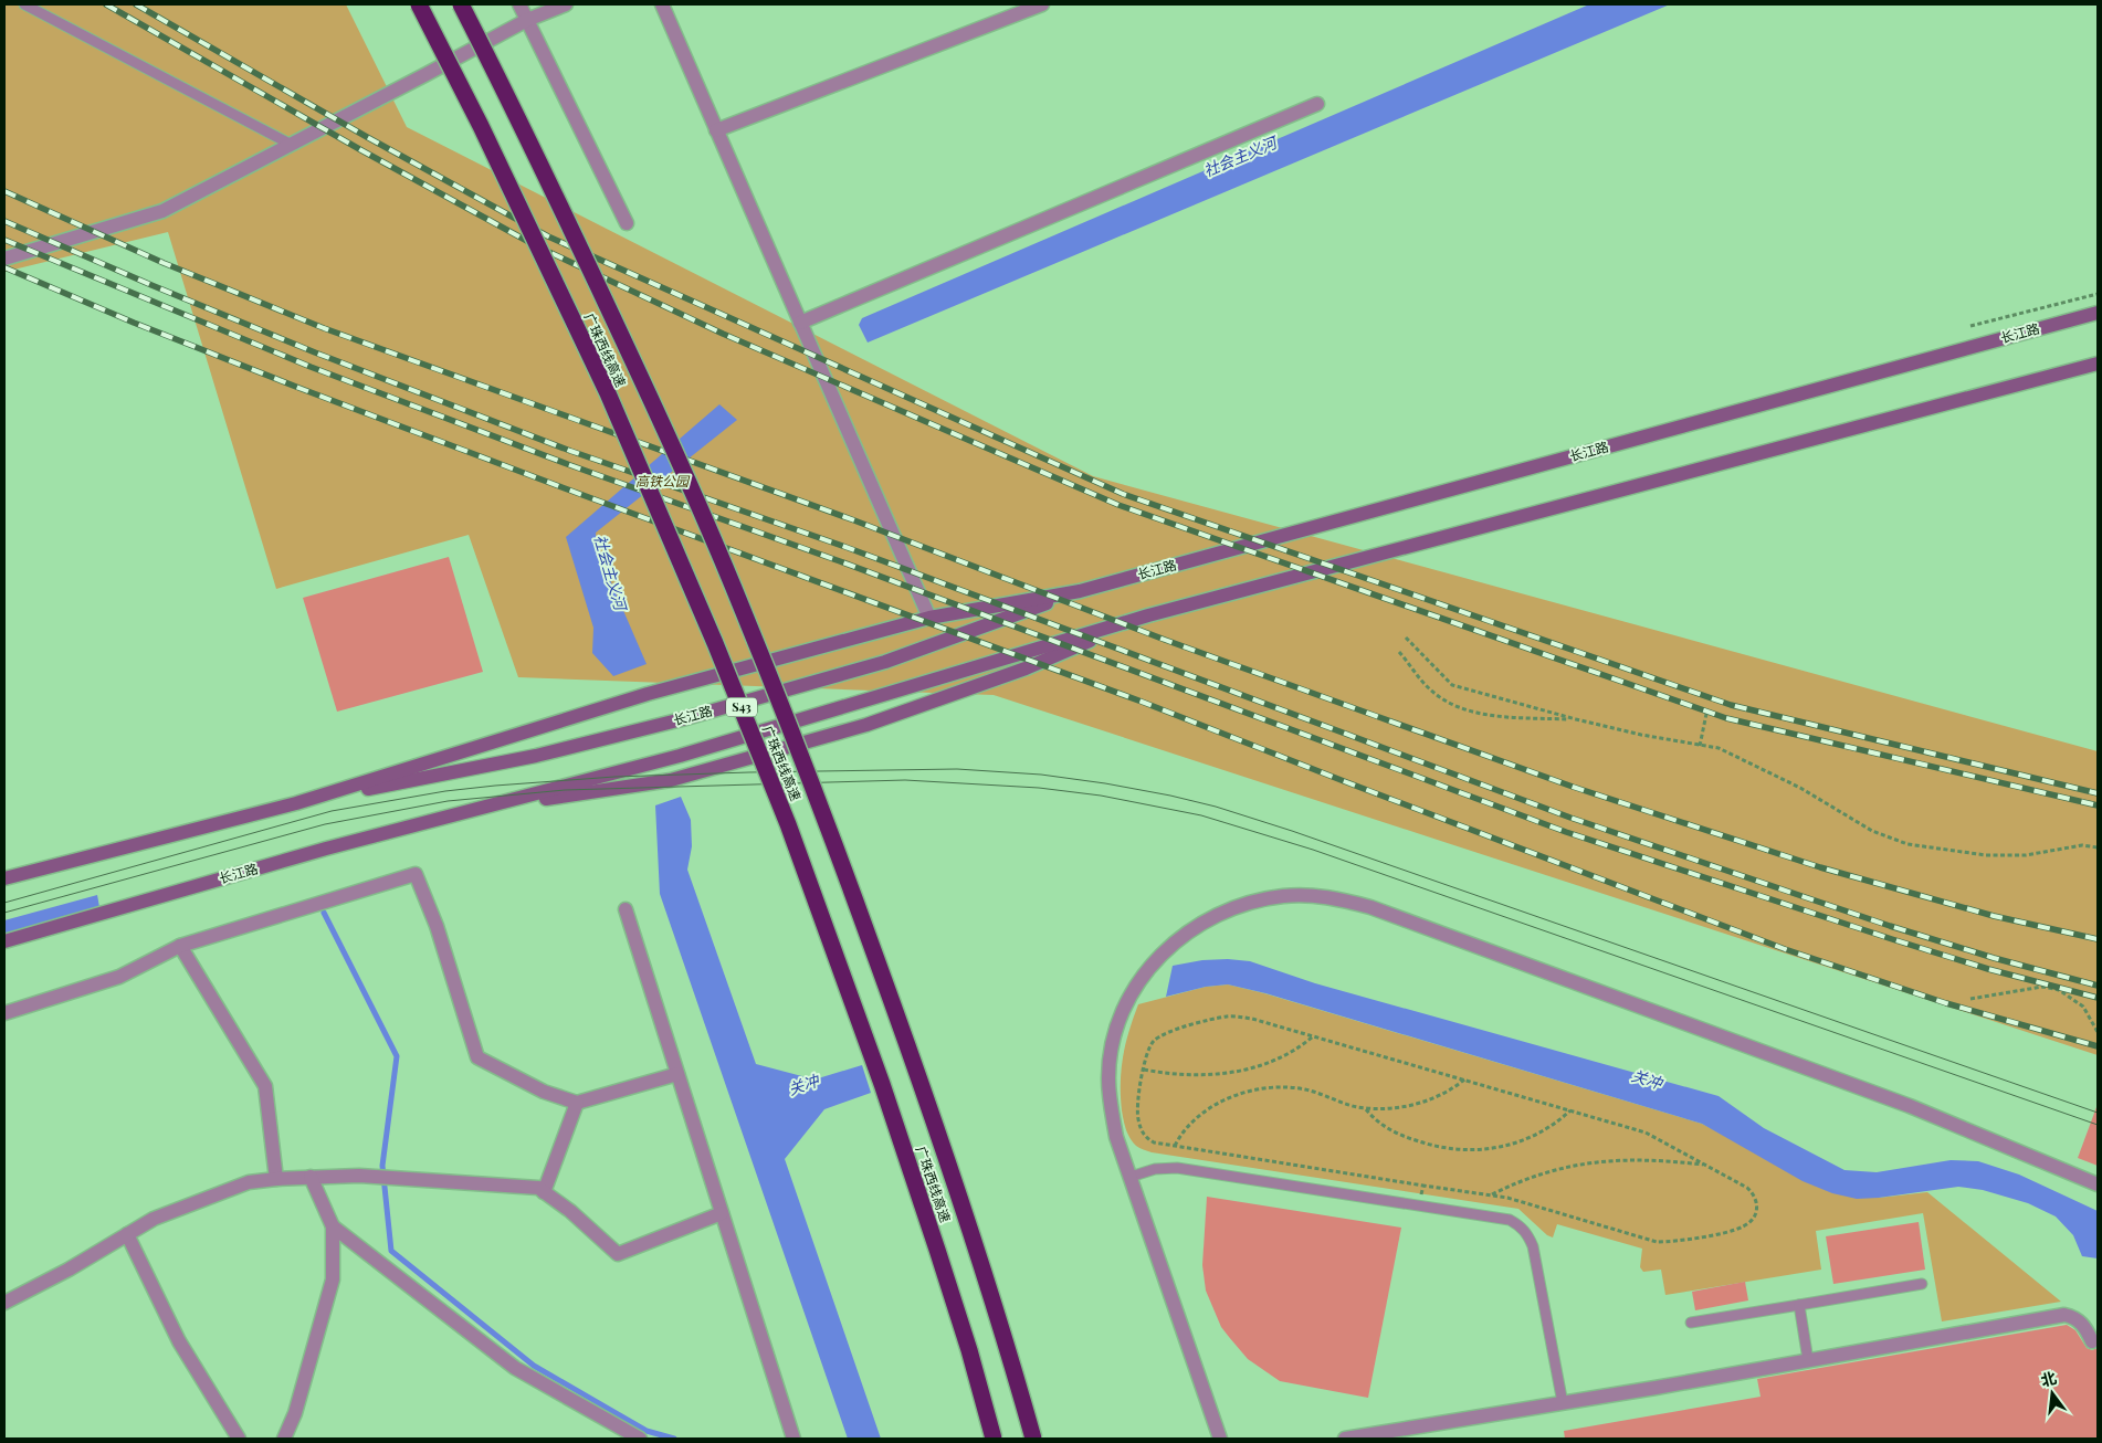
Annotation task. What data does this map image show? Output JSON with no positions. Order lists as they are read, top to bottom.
{
  "streets": {
    "highway": ["广珠西线高速", "S43"],
    "main road": ["长江路"]
  },
  "water": ["社会主义河", "关冲"],
  "parks": ["高铁公园"],
  "north": "top"
}
